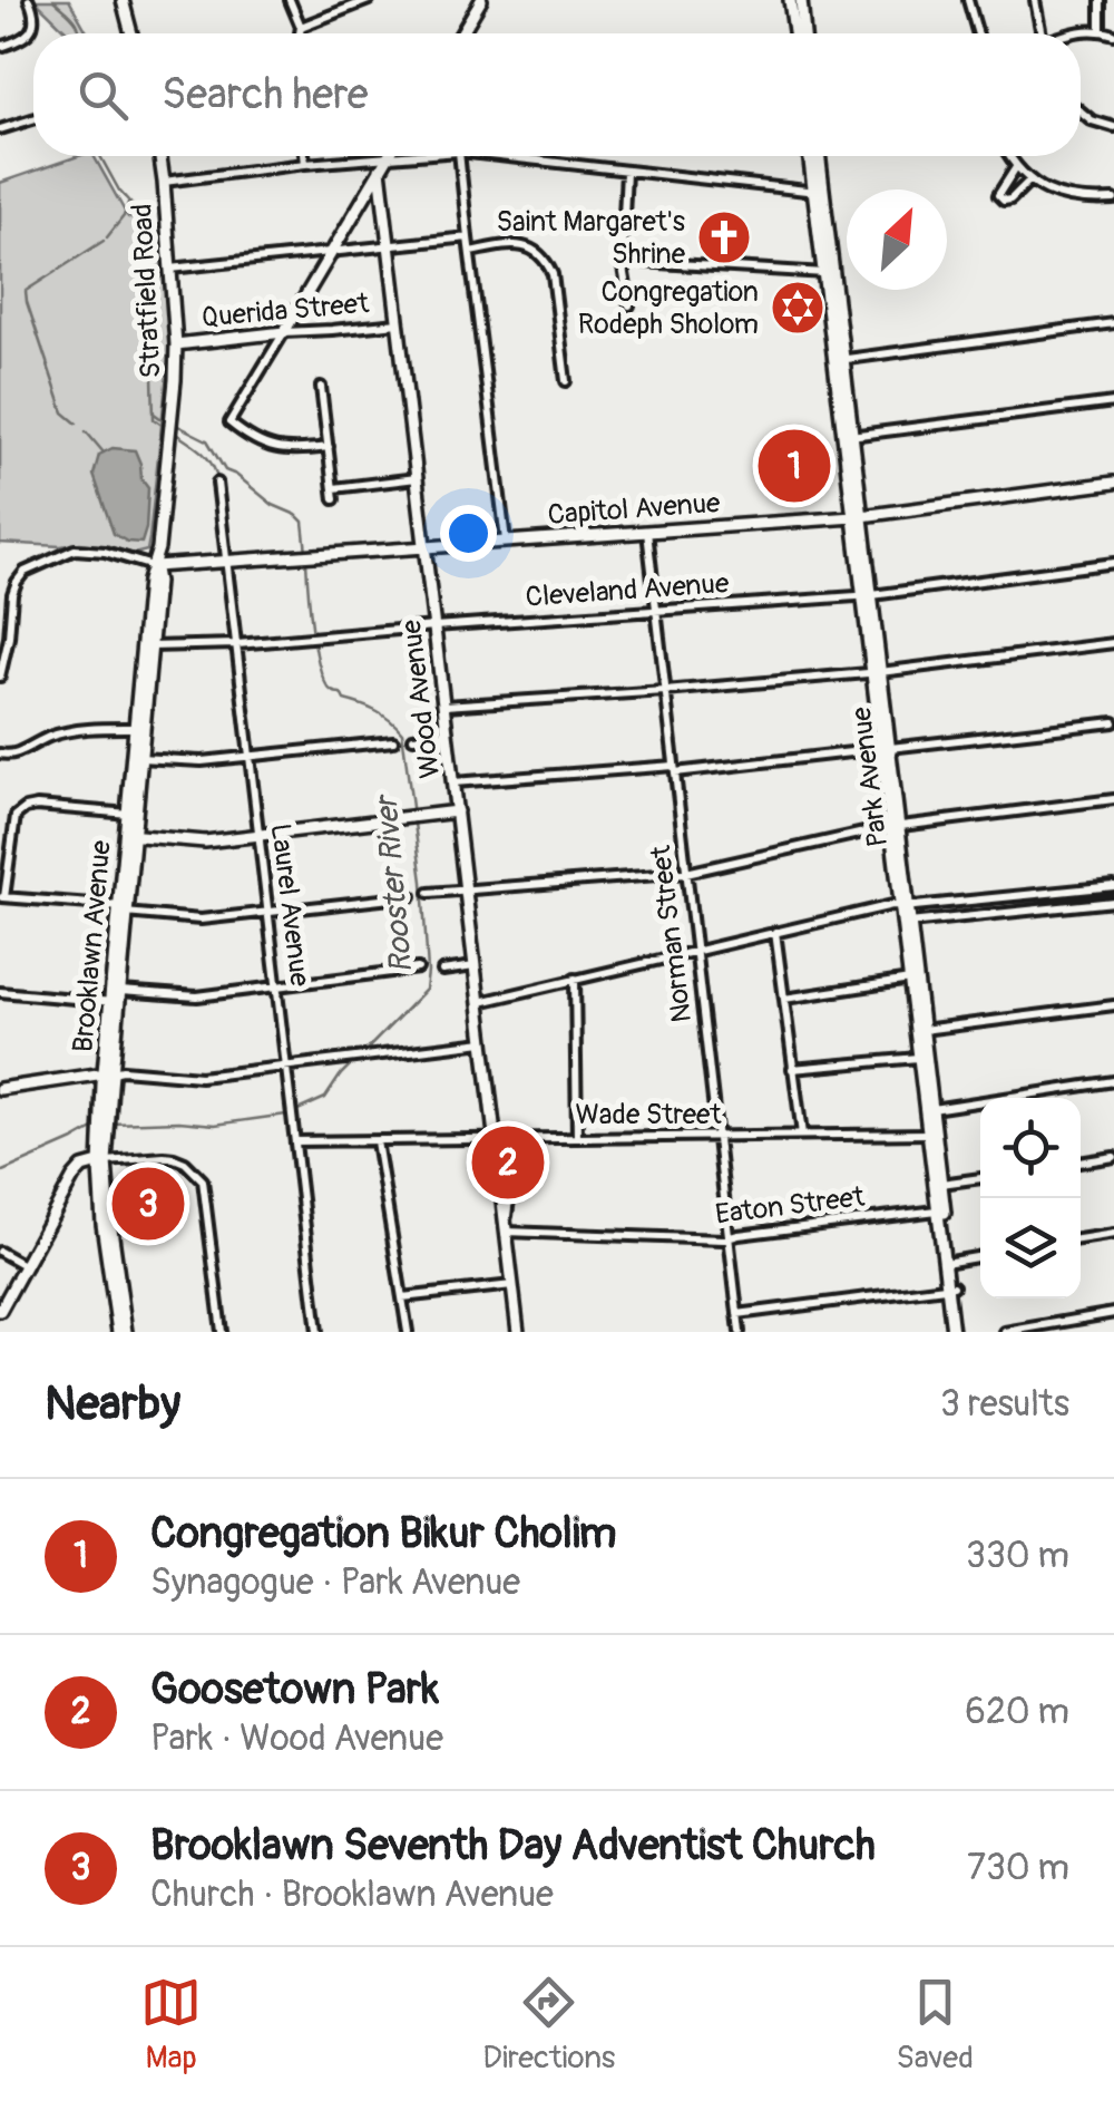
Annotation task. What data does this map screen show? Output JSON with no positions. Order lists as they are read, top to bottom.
{
  "streets": {
    "main road": [
      "Stratfield Road",
      "Querida Street",
      "Capitol Avenue",
      "Wood Avenue",
      "Park Avenue",
      "Brooklawn Avenue"
    ],
    "street": [
      "Cleveland Avenue",
      "Laurel Avenue",
      "Norman Street",
      "Wade Street",
      "Eaton Street"
    ]
  },
  "crossings": [
    ["Stratfield Road", "Querida Street"],
    ["Stratfield Road", "Brooklawn Avenue"],
    ["Querida Street", "Wood Avenue"],
    ["Capitol Avenue", "Wood Avenue"],
    ["Capitol Avenue", "Park Avenue"],
    ["Capitol Avenue", "Laurel Avenue"],
    ["Capitol Avenue", "Norman Street"],
    ["Capitol Avenue", "Brooklawn Avenue"],
    ["Cleveland Avenue", "Wood Avenue"],
    ["Cleveland Avenue", "Park Avenue"],
    ["Cleveland Avenue", "Laurel Avenue"],
    ["Cleveland Avenue", "Norman Street"],
    ["Cleveland Avenue", "Brooklawn Avenue"],
    ["Wood Avenue", "Wade Street"],
    ["Wood Avenue", "Eaton Street"],
    ["Park Avenue", "Wade Street"],
    ["Park Avenue", "Eaton Street"],
    ["Laurel Avenue", "Wade Street"],
    ["Norman Street", "Wade Street"],
    ["Norman Street", "Eaton Street"]
  ],
  "water": ["Rooster River"],
  "places": {
    "church": ["Saint Margaret's Shrine"],
    "synagogue": ["Congregation Rodeph Sholom"]
  },
  "north": "top right",
  "page": {
    "search": "Search here",
    "pins": ["1", "2", "3"],
    "heading": ["Nearby", "3 results"],
    "list": [
      {
        "mark": "1",
        "name": "Congregation Bikur Cholim",
        "note": "Synagogue · Park Avenue",
        "value": "330 m"
      },
      {
        "mark": "2",
        "name": "Goosetown Park",
        "note": "Park · Wood Avenue",
        "value": "620 m"
      },
      {
        "mark": "3",
        "name": "Brooklawn Seventh Day Adventist Church",
        "note": "Church · Brooklawn Avenue",
        "value": "730 m"
      }
    ],
    "nav": ["Map", "Directions", "Saved"]
  }
}
